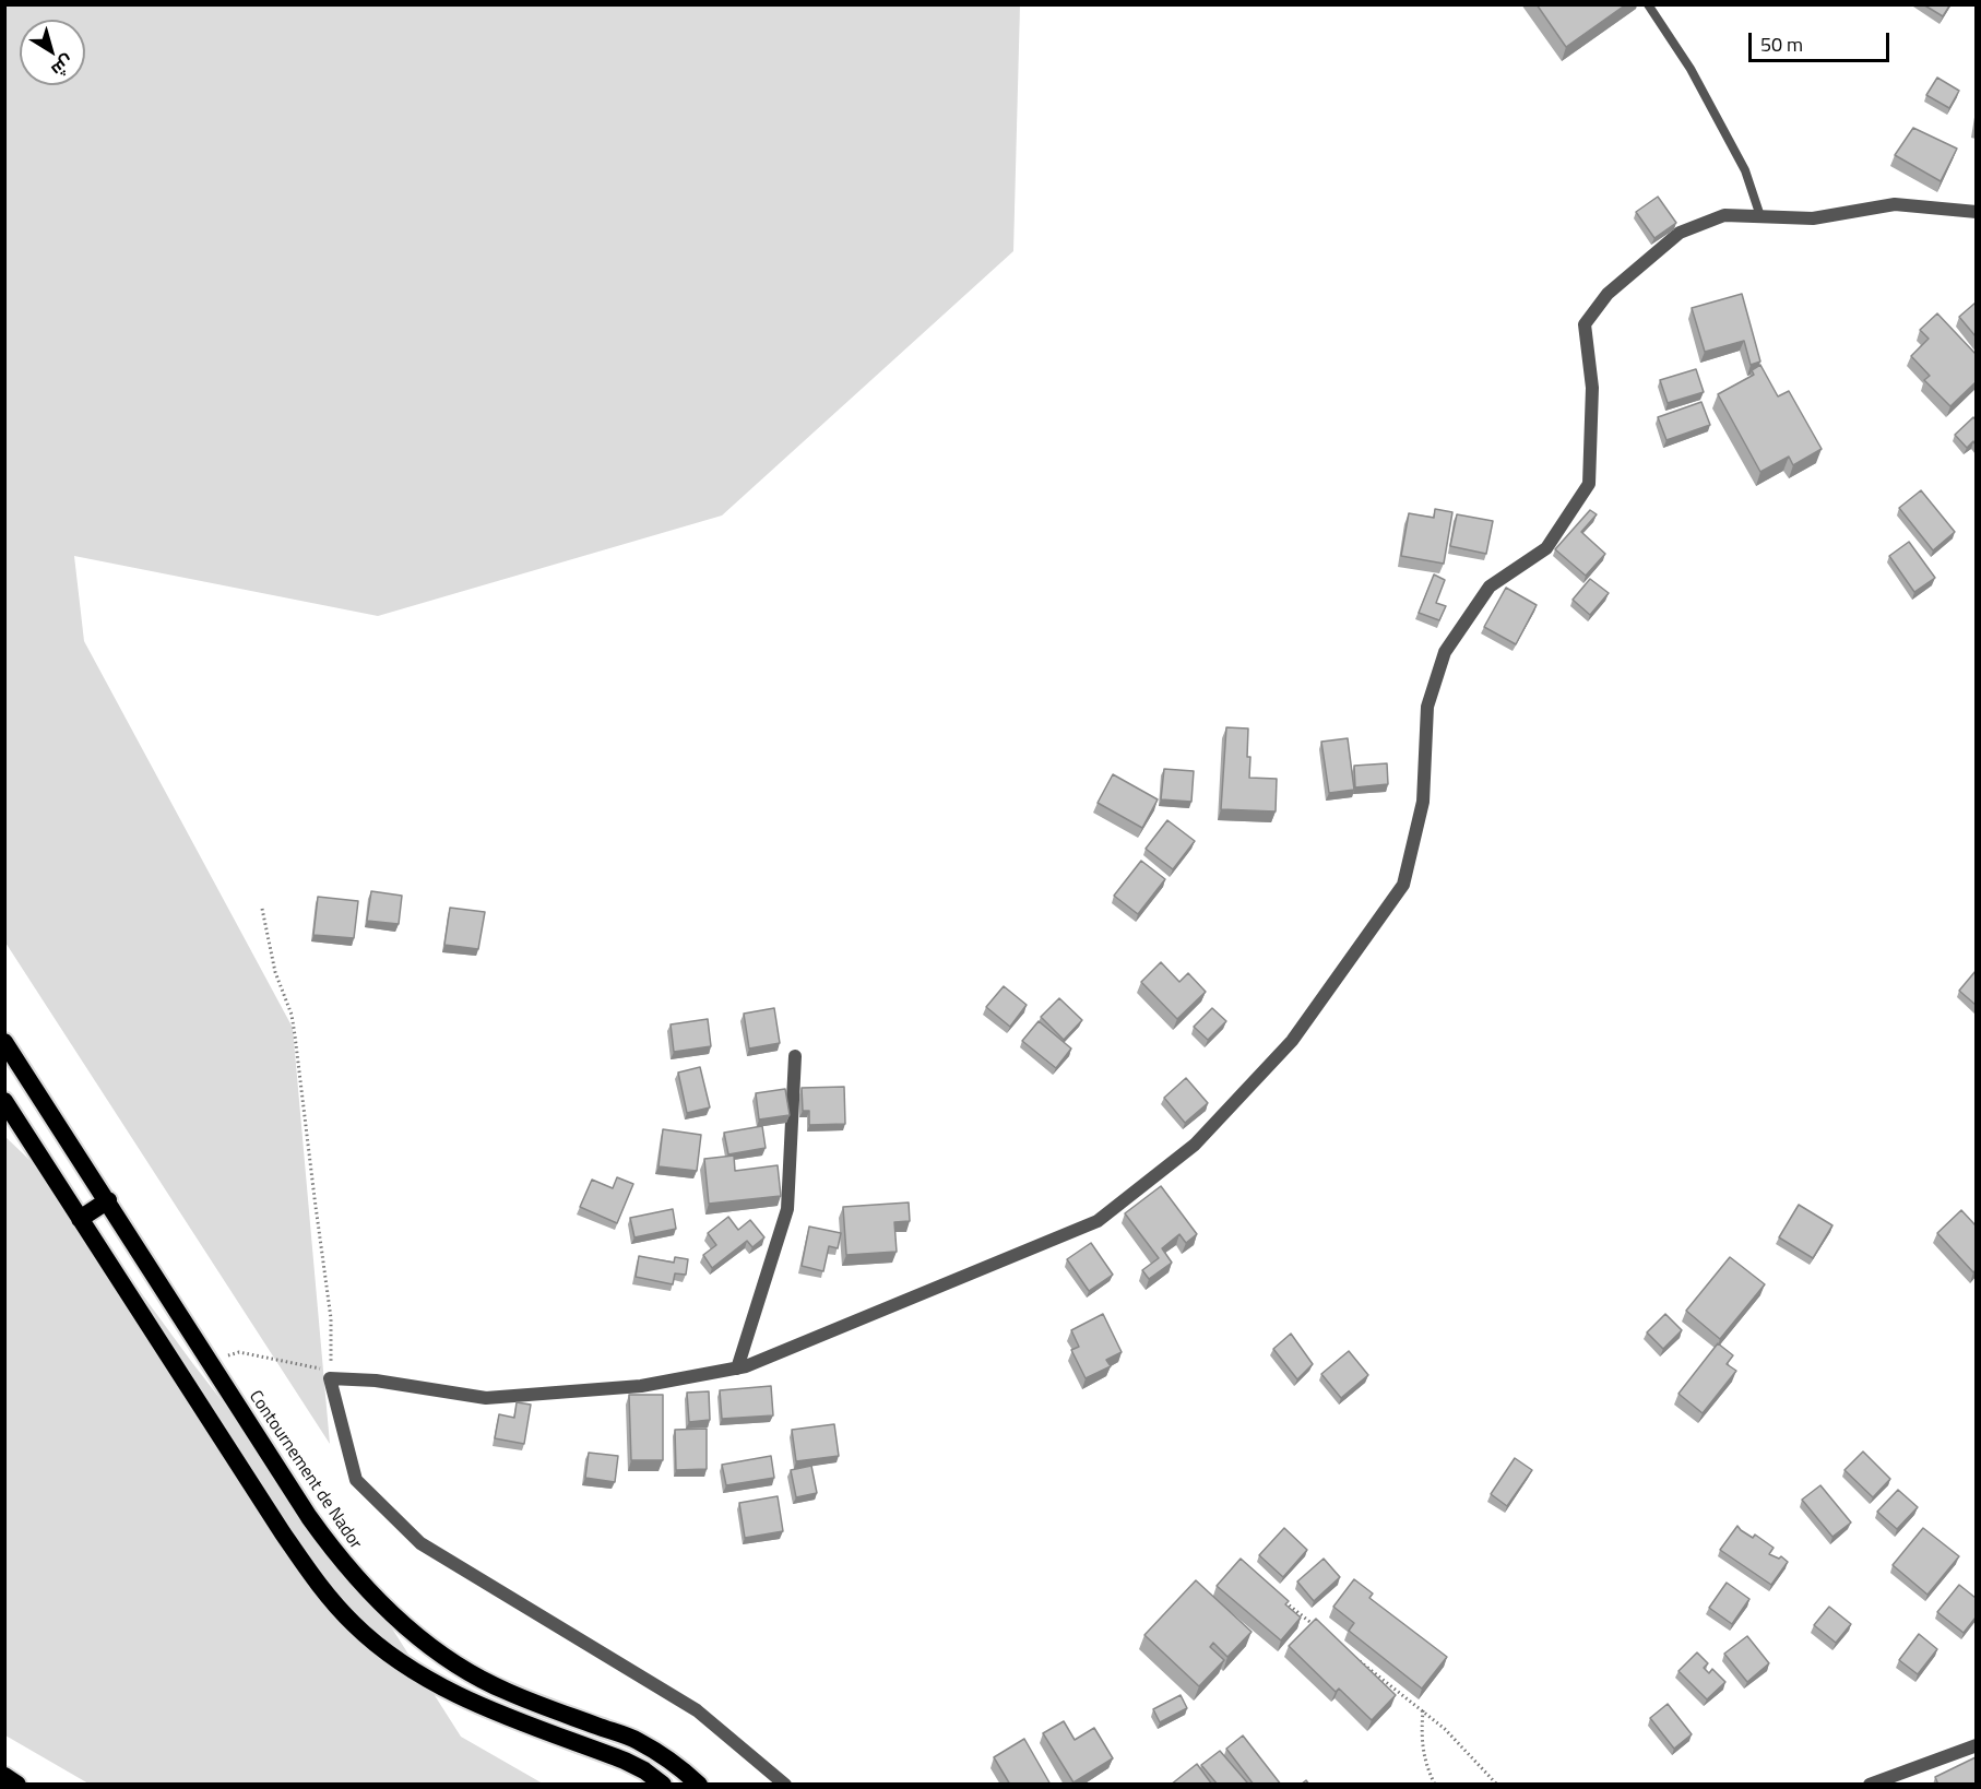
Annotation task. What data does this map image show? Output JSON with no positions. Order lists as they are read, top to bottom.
{
  "streets": {
    "highway": ["Contournement de Nador"]
  },
  "scale_bar": "50 m",
  "north": "bottom right"
}
